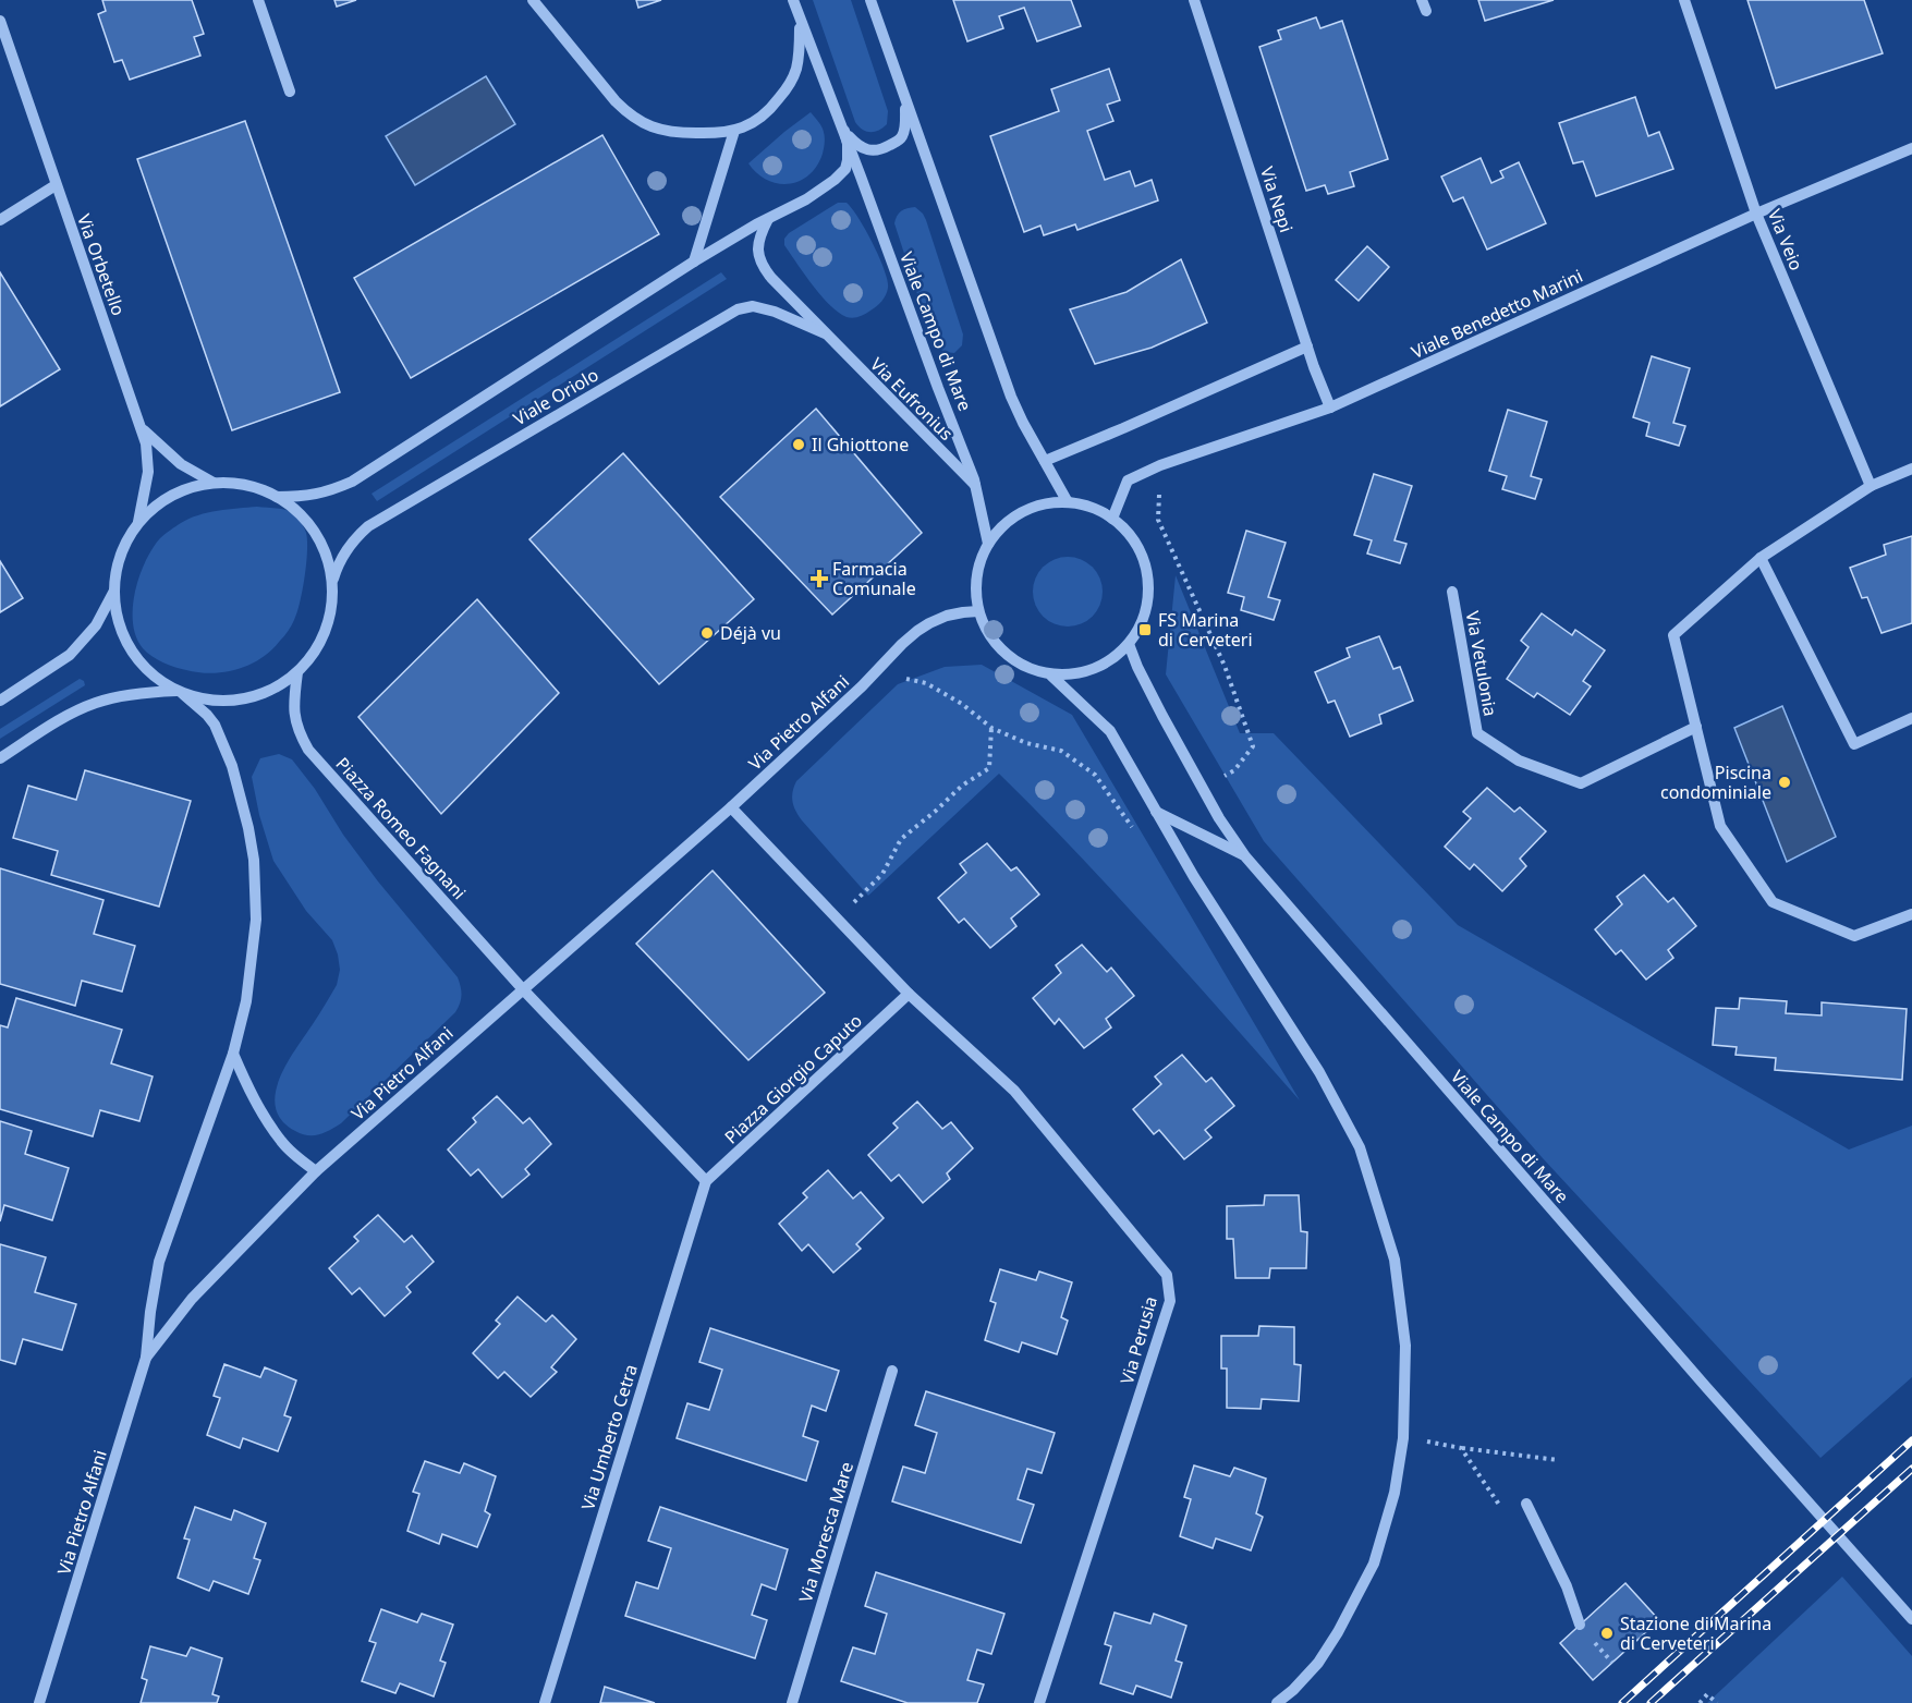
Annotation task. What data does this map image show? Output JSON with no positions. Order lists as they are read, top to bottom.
{
  "streets": {
    "street": [
      "Via Nepi",
      "Via Veio",
      "Via Orbetello",
      "Viale Benedetto Marini",
      "Viale Campo di Mare",
      "Viale Oriolo",
      "Via Eufronius",
      "Via Vetulonia",
      "Via Pietro Alfani",
      "Piazza Romeo Fagnani",
      "Piazza Giorgio Caputo",
      "Via Perusia",
      "Via Umberto Cetra",
      "Via Moresca Mare"
    ]
  },
  "crossings": [
    ["Via Nepi", "Viale Benedetto Marini"],
    ["Via Veio", "Viale Benedetto Marini"],
    ["Via Orbetello", "Viale Oriolo"],
    ["Via Orbetello", "Piazza Romeo Fagnani"],
    ["Viale Benedetto Marini", "Viale Campo di Mare"],
    ["Viale Benedetto Marini", "Via Pietro Alfani"],
    ["Viale Campo di Mare", "Viale Oriolo"],
    ["Viale Campo di Mare", "Via Eufronius"],
    ["Viale Campo di Mare", "Via Pietro Alfani"],
    ["Viale Oriolo", "Via Eufronius"],
    ["Viale Oriolo", "Piazza Romeo Fagnani"],
    ["Via Pietro Alfani", "Piazza Romeo Fagnani"],
    ["Piazza Giorgio Caputo", "Via Perusia"],
    ["Piazza Giorgio Caputo", "Via Umberto Cetra"]
  ],
  "places": {
    "other": [
      "Il Ghiottone",
      "Déjà vu",
      "Piscina condominiale",
      "Stazione di Marina di Cerveteri"
    ],
    "health": ["Farmacia Comunale"],
    "transit": ["FS Marina di Cerveteri"]
  }
}
